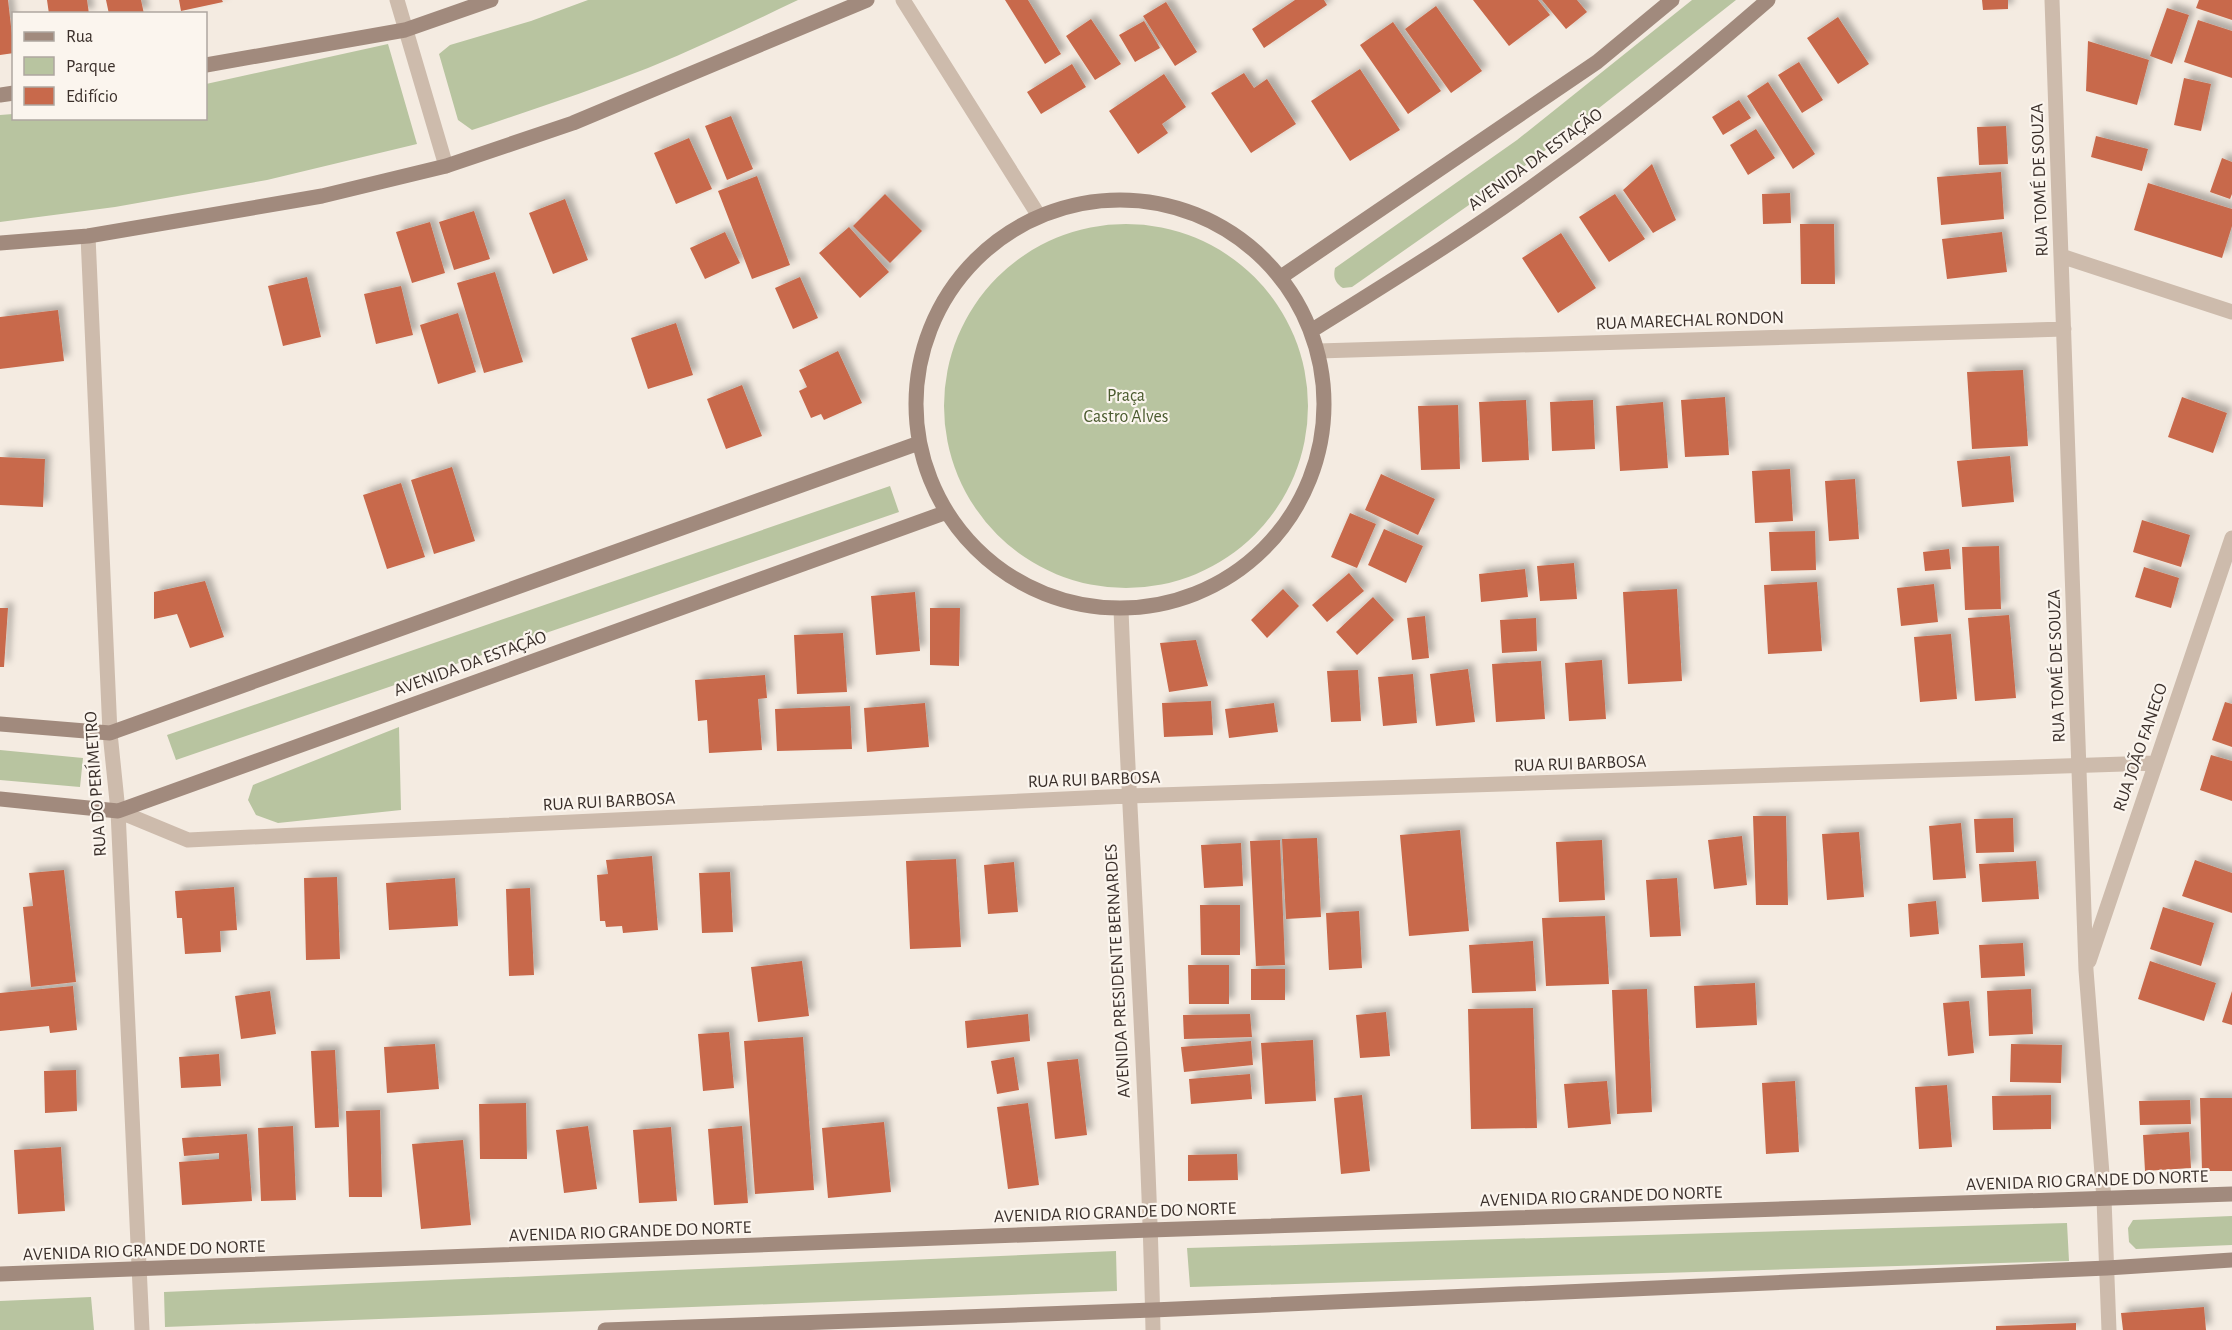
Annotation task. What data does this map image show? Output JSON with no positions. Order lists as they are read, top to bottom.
{
  "streets": {
    "street": [
      "AVENIDA DA ESTAÇÃO",
      "RUA TOMÉ DE SOUZA",
      "RUA MARECHAL RONDON",
      "RUA JOÃO FANECO",
      "RUA RUI BARBOSA",
      "RUA DO PERÍMETRO",
      "AVENIDA PRESIDENTE BERNARDES",
      "AVENIDA RIO GRANDE DO NORTE"
    ]
  },
  "crossings": [
    ["AVENIDA DA ESTAÇÃO", "RUA RUI BARBOSA"],
    ["AVENIDA DA ESTAÇÃO", "RUA DO PERÍMETRO"],
    ["RUA TOMÉ DE SOUZA", "RUA MARECHAL RONDON"],
    ["RUA TOMÉ DE SOUZA", "RUA JOÃO FANECO"],
    ["RUA TOMÉ DE SOUZA", "RUA RUI BARBOSA"],
    ["RUA TOMÉ DE SOUZA", "AVENIDA RIO GRANDE DO NORTE"],
    ["RUA JOÃO FANECO", "RUA RUI BARBOSA"],
    ["RUA RUI BARBOSA", "RUA DO PERÍMETRO"],
    ["RUA RUI BARBOSA", "AVENIDA PRESIDENTE BERNARDES"],
    ["RUA DO PERÍMETRO", "AVENIDA RIO GRANDE DO NORTE"],
    ["AVENIDA PRESIDENTE BERNARDES", "AVENIDA RIO GRANDE DO NORTE"]
  ],
  "parks": ["Praça Castro Alves"],
  "legend": ["Rua", "Parque", "Edifício"]
}
